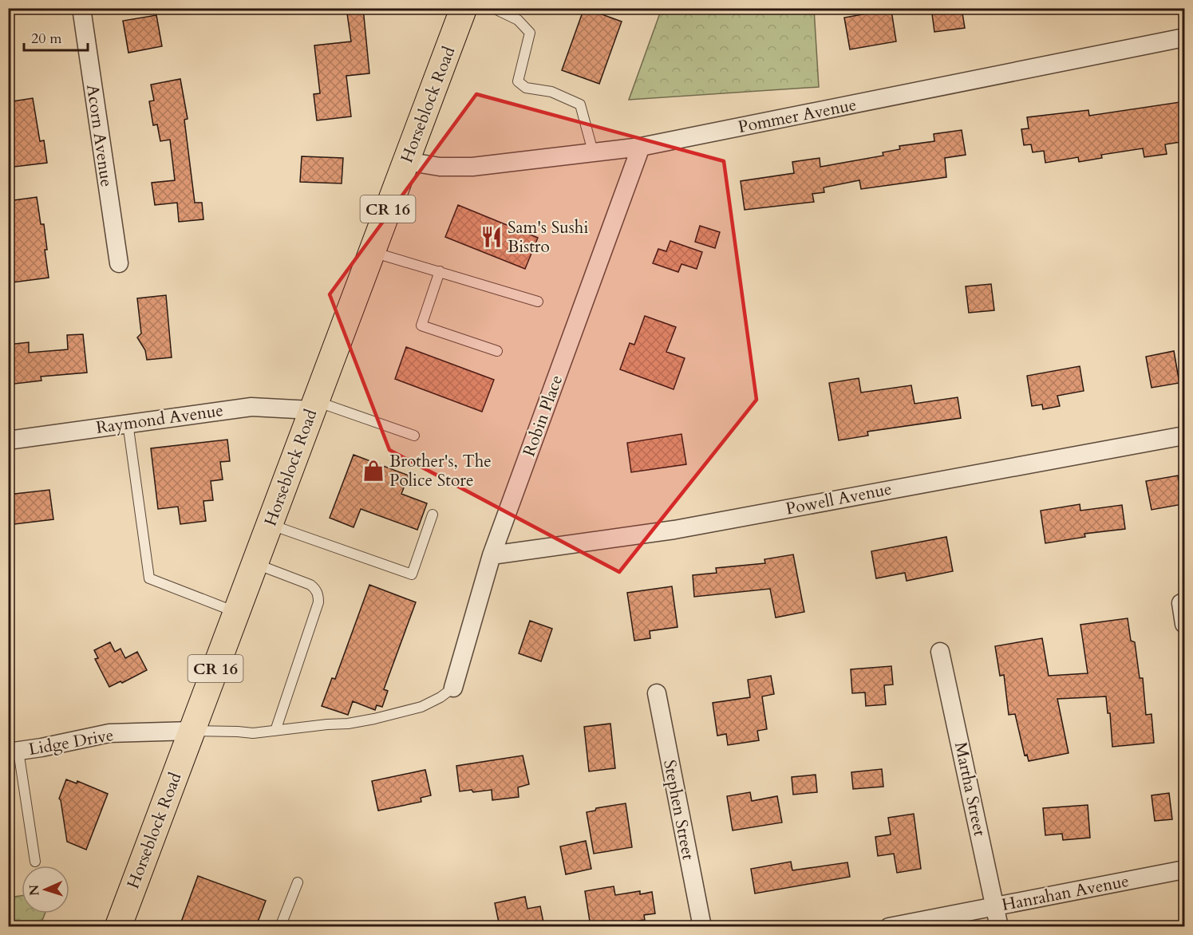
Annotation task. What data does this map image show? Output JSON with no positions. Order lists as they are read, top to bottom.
{
  "streets": {
    "main road": ["Horseblock Road", "CR 16"],
    "street": [
      "Pommer Avenue",
      "Acorn Avenue",
      "Robin Place",
      "Raymond Avenue",
      "Powell Avenue",
      "Lidge Drive",
      "Martha Street",
      "Stephen Street",
      "Hanrahan Avenue"
    ]
  },
  "crossings": [
    ["Horseblock Road", "Pommer Avenue"],
    ["Horseblock Road", "Raymond Avenue"],
    ["Horseblock Road", "Lidge Drive"],
    ["Pommer Avenue", "Robin Place"],
    ["Robin Place", "Powell Avenue"],
    ["Martha Street", "Hanrahan Avenue"]
  ],
  "places": {
    "restaurant": ["Sam's Sushi Bistro"],
    "shop": ["Brother's, The Police Store"]
  },
  "scale_bar": "20 m",
  "north": "left"
}
